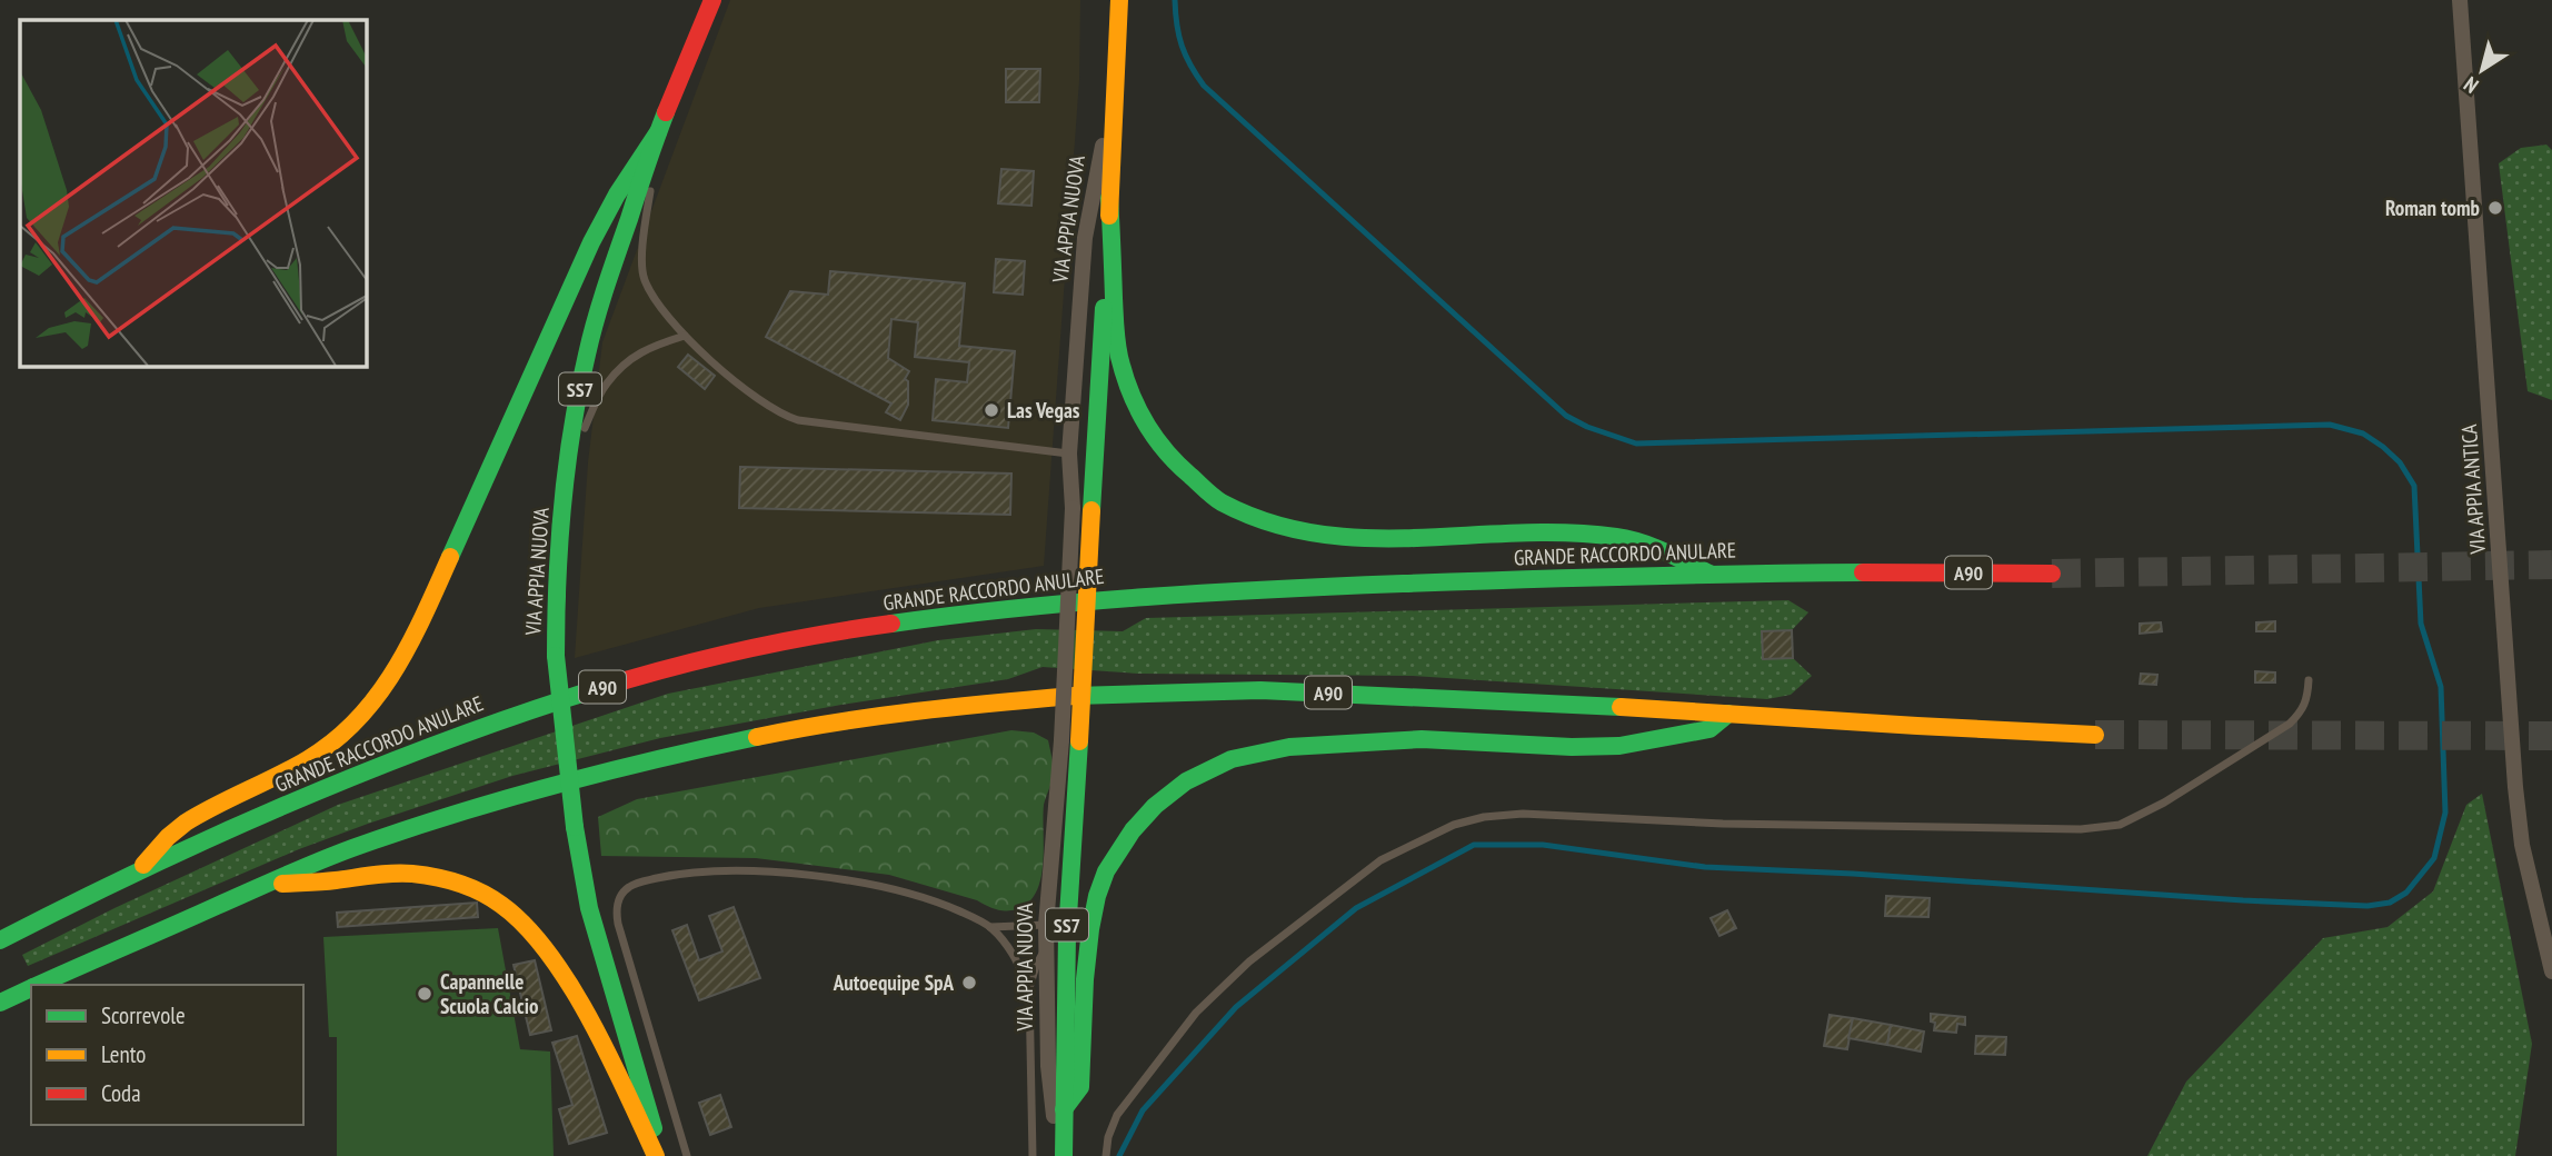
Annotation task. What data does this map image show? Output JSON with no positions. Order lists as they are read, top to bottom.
{
  "streets": {
    "main road": [
      "VIA APPIA NUOVA",
      "SS7",
      "GRANDE RACCORDO ANULARE",
      "A90"
    ],
    "street": ["VIA APPIA ANTICA"]
  },
  "places": [
    "Roman tomb",
    "Las Vegas",
    "Autoequipe SpA",
    "Capannelle Scuola Calcio"
  ],
  "legend": ["Scorrevole", "Lento", "Coda"],
  "north": "bottom left"
}
